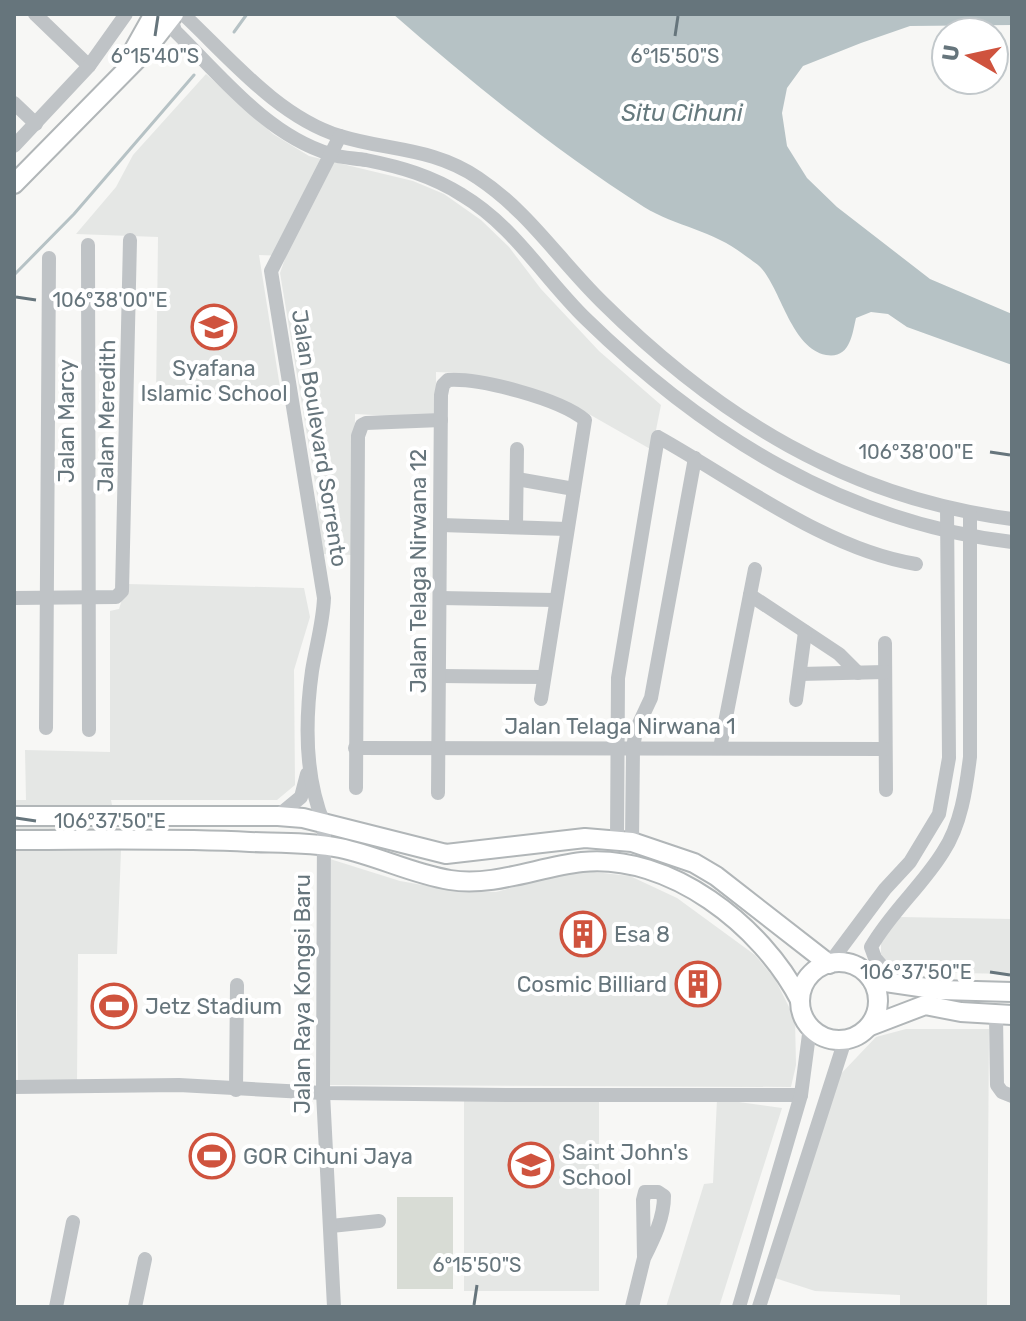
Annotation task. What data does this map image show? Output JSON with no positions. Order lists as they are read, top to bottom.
{
  "streets": {
    "street": [
      "Jalan Meredith",
      "Jalan Marcy",
      "Jalan Boulevard Sorrento",
      "Jalan Telaga Nirwana 12",
      "Jalan Telaga Nirwana 1",
      "Jalan Raya Kongsi Baru"
    ]
  },
  "crossings": [
    ["Jalan Meredith", "Jalan Marcy"],
    ["Jalan Boulevard Sorrento", "Jalan Raya Kongsi Baru"],
    ["Jalan Telaga Nirwana 12", "Jalan Telaga Nirwana 1"]
  ],
  "water": ["Situ Cihuni"],
  "places": {
    "school or university": ["Syafana Islamic School", "Saint John's School"],
    "building": ["Esa 8", "Cosmic Billiard"],
    "sports": ["Jetz Stadium", "GOR Cihuni Jaya"]
  },
  "north": "left",
  "coordinates": [
    "6°15'40\"S",
    "6°15'50\"S",
    "106°38'00\"E",
    "106°37'50\"E"
  ]
}
